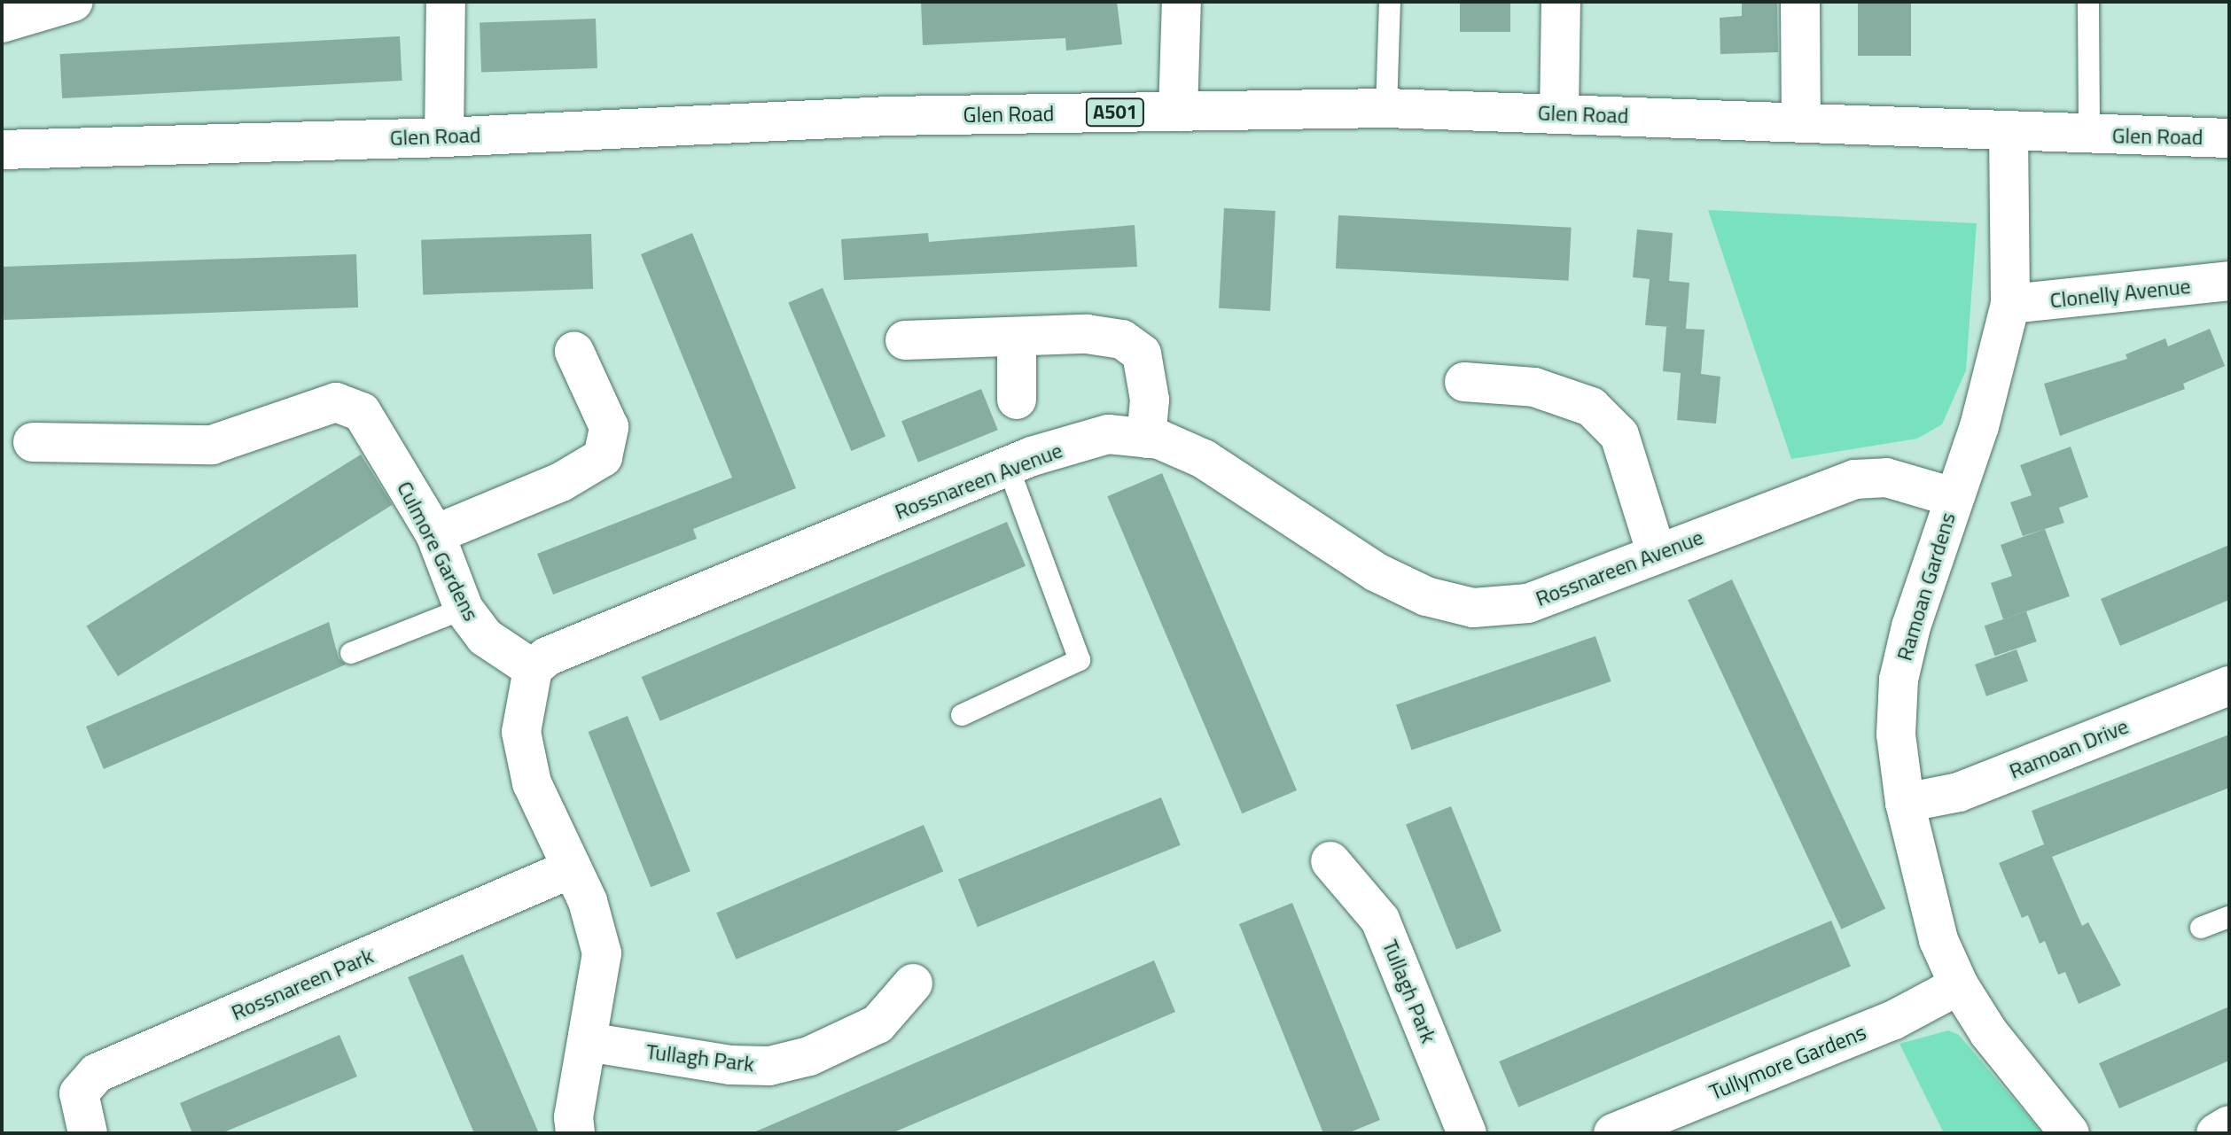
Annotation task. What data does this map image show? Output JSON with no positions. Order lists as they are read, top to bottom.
{
  "streets": {
    "street": [
      "A501",
      "Glen Road",
      "Clonelly Avenue",
      "Rossnareen Avenue",
      "Culmore Gardens",
      "Ramoan Gardens",
      "Ramoan Drive",
      "Rossnareen Park",
      "Tullagh Park",
      "Tullymore Gardens"
    ]
  },
  "crossings": [
    ["Glen Road", "Ramoan Gardens"],
    ["Clonelly Avenue", "Ramoan Gardens"],
    ["Rossnareen Avenue", "Culmore Gardens"],
    ["Rossnareen Avenue", "Ramoan Gardens"],
    ["Ramoan Gardens", "Ramoan Drive"],
    ["Ramoan Gardens", "Tullymore Gardens"]
  ]
}
